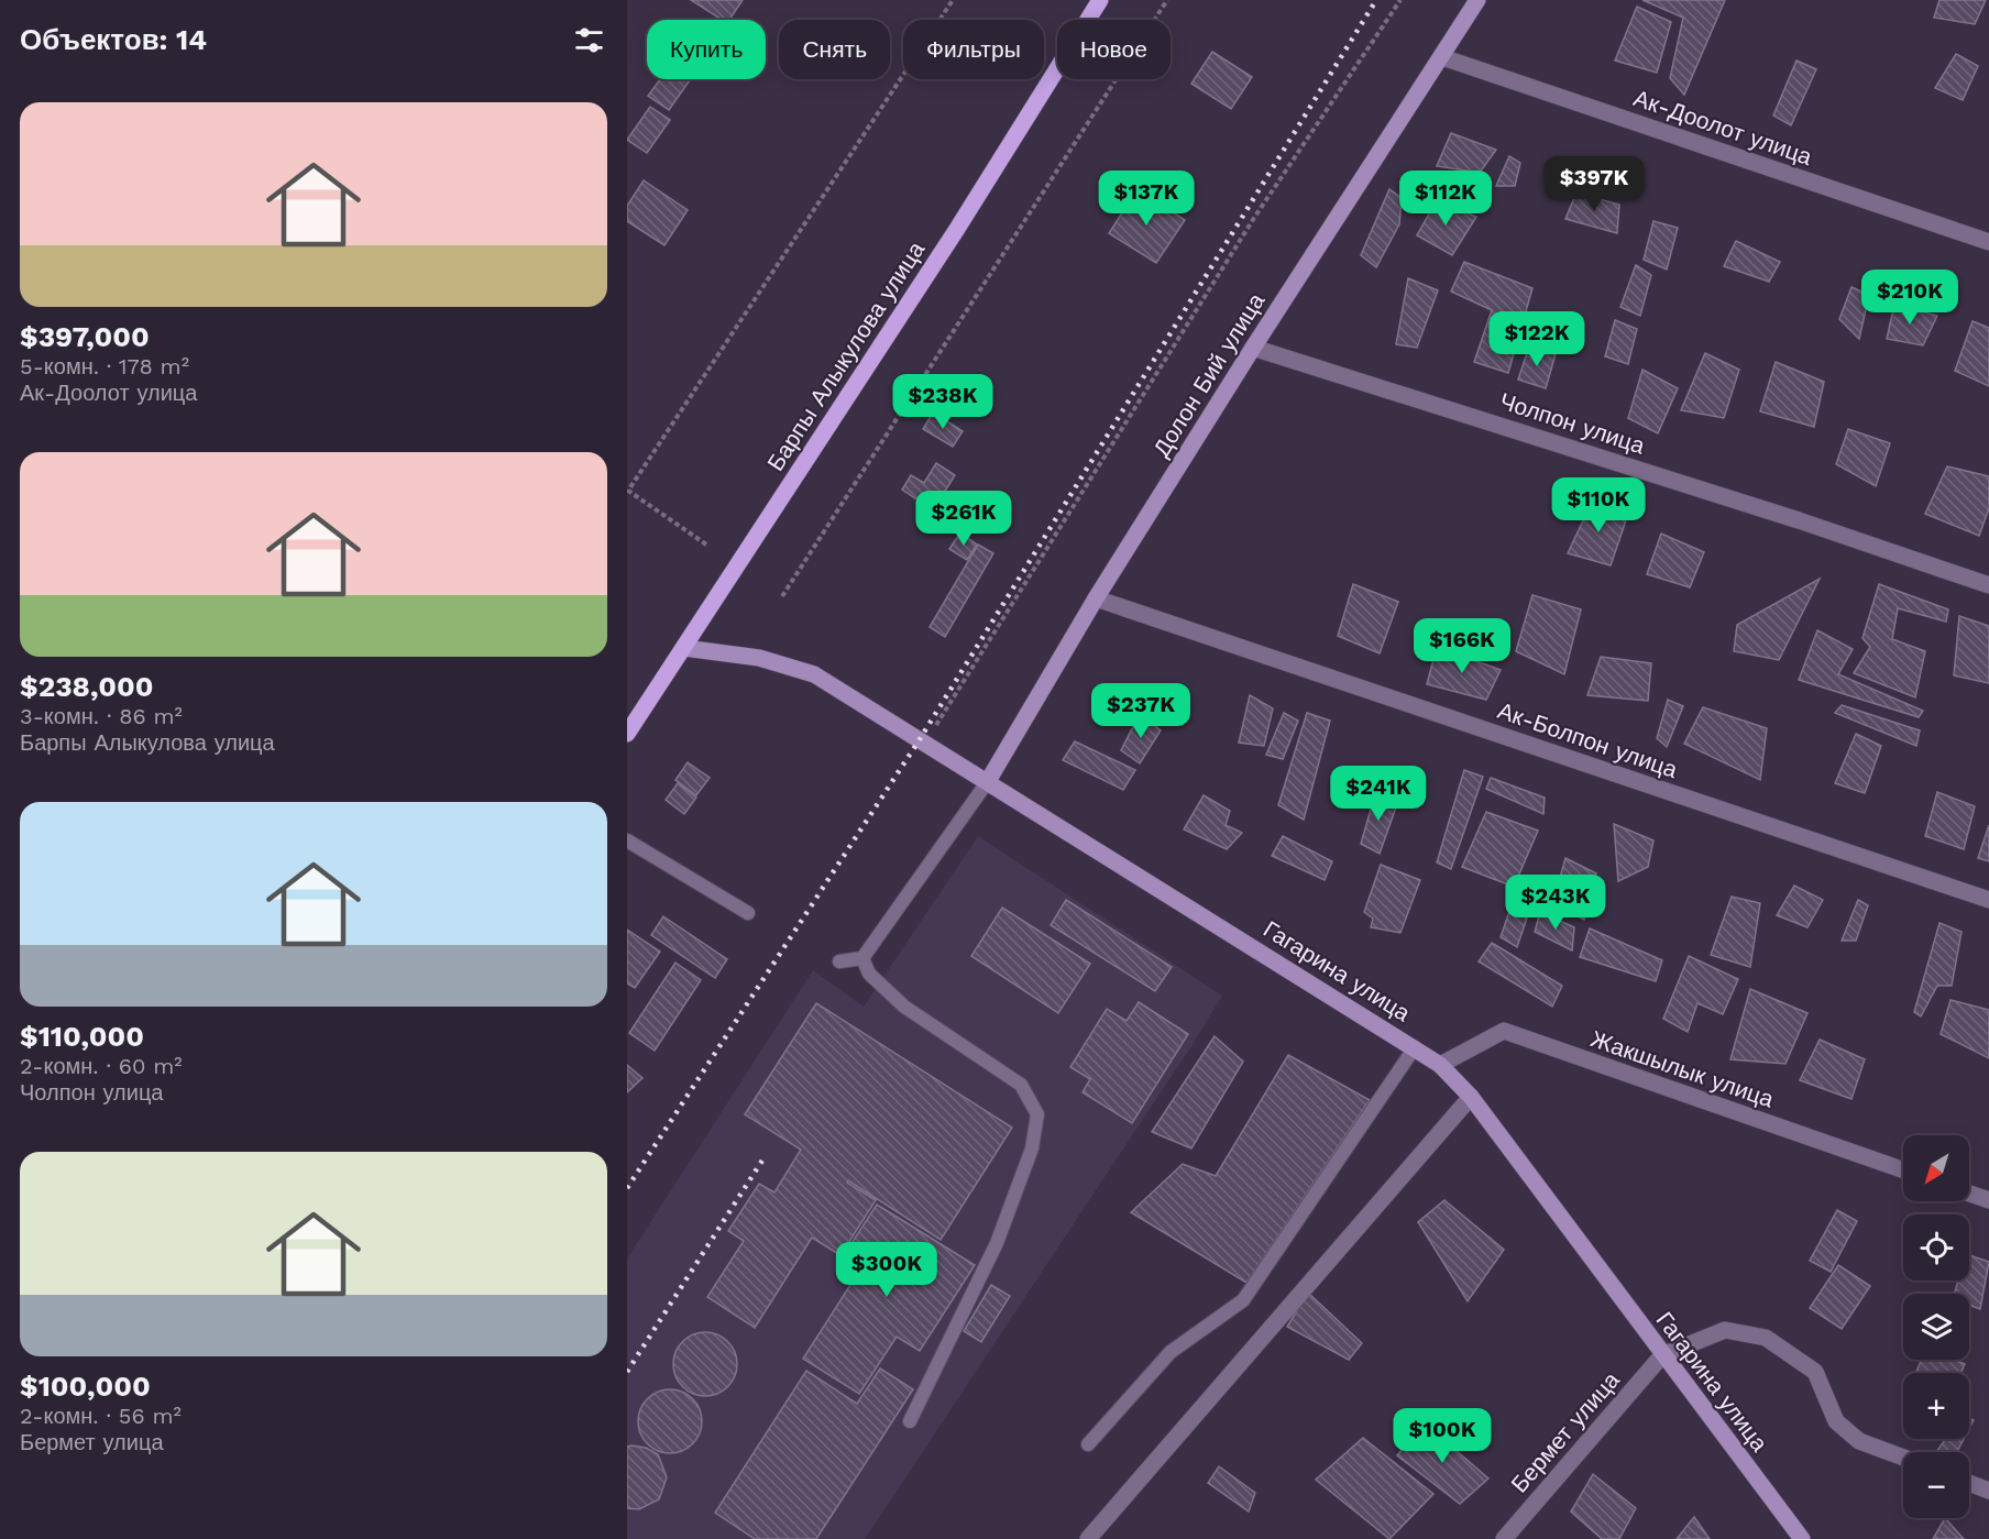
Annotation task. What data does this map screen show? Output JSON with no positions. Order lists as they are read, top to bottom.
{
  "streets": {
    "main road": ["Барпы Алыкулова улица", "Долон Бий улица", "Гагарина улица"],
    "street": [
      "Ак-Доолот улица",
      "Чолпон улица",
      "Ак-Болпон улица",
      "Жакшылык улица",
      "Бермет улица"
    ]
  },
  "crossings": [
    ["Ак-Доолот улица", "Долон Бий улица"],
    ["Барпы Алыкулова улица", "Гагарина улица"],
    ["Долон Бий улица", "Чолпон улица"],
    ["Долон Бий улица", "Ак-Болпон улица"],
    ["Долон Бий улица", "Гагарина улица"],
    ["Гагарина улица", "Жакшылык улица"],
    ["Гагарина улица", "Бермет улица"]
  ],
  "north": "bottom left",
  "page": {
    "heading": "Объектов: 14",
    "chip": [
      "Купить",
      "Снять",
      "Фильтры",
      "Новое"
    ],
    "list": [
      {
        "name": "$397,000",
        "note": "5-комн. · 178 m² · Ак-Доолот улица"
      },
      {
        "name": "$238,000",
        "note": "3-комн. · 86 m² · Барпы Алыкулова улица"
      },
      {
        "name": "$110,000",
        "note": "2-комн. · 60 m² · Чолпон улица"
      },
      {
        "name": "$100,000",
        "note": "2-комн. · 56 m² · Бермет улица"
      }
    ],
    "price": [
      "$397K",
      "$137K",
      "$112K",
      "$210K",
      "$122K",
      "$238K",
      "$110K",
      "$261K",
      "$166K",
      "$237K",
      "$241K",
      "$243K",
      "$300K",
      "$100K"
    ],
    "map_buttons": ["+", "−"]
  }
}
